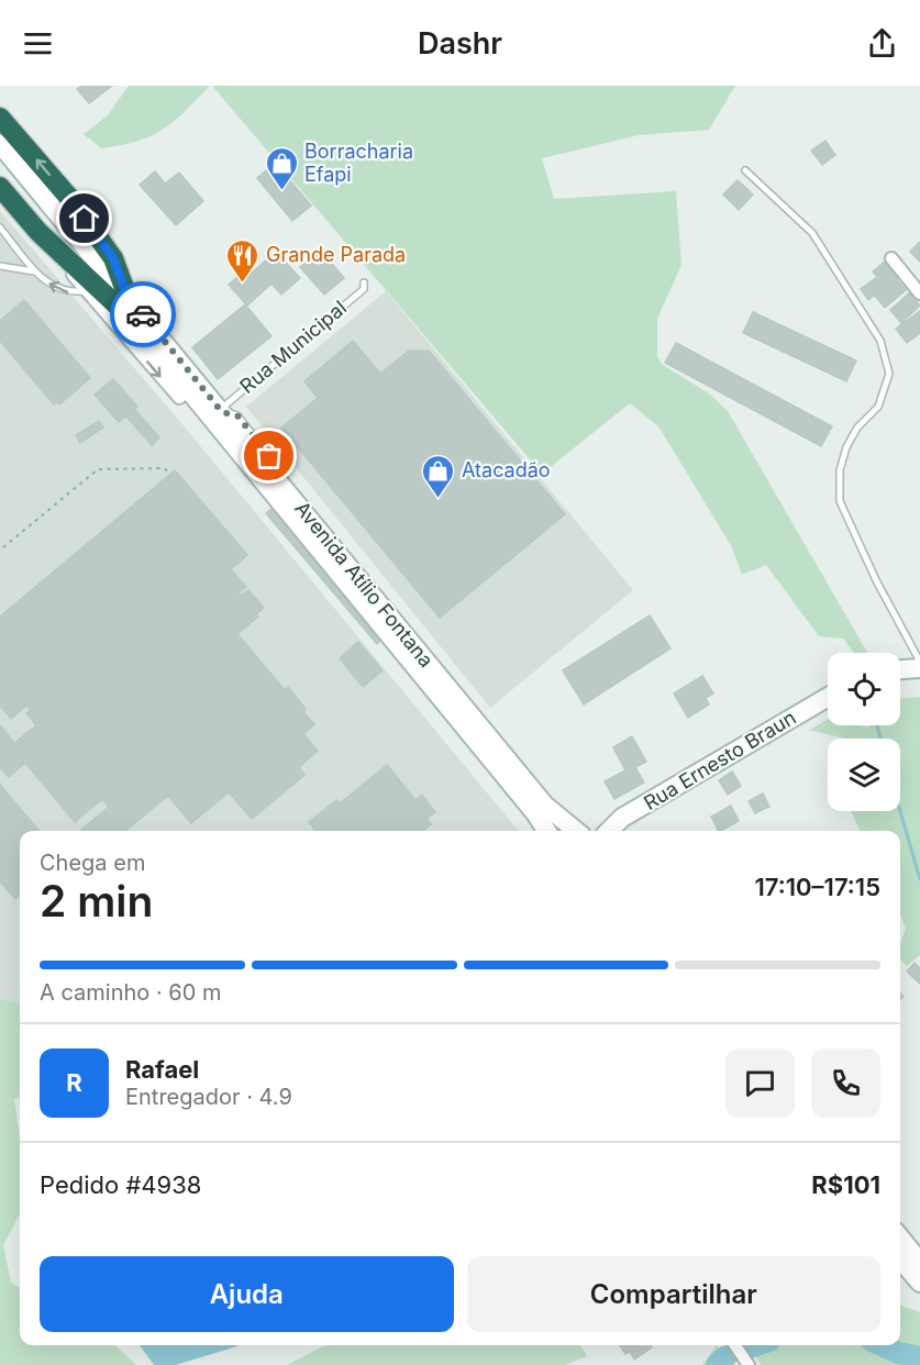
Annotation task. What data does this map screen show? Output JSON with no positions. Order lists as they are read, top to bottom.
{
  "streets": {
    "main road": ["Avenida Atílio Fontana", "Rua Ernesto Braun"],
    "lane": ["Rua Municipal"]
  },
  "crossings": [
    ["Rua Municipal", "Avenida Atílio Fontana"]
  ],
  "places": {
    "shop": ["Borracharia Efapi", "Atacadão"],
    "restaurant": ["Grande Parada"]
  },
  "page": {
    "header": "Dashr",
    "heading": ["2 min", "Chega em", "17:10–17:15"],
    "panel": [
      "Rafael",
      "Entregador · 4.9",
      "Pedido #4938",
      "R$101"
    ],
    "bar": "A caminho · 60 m",
    "round": "R",
    "buttons": ["Ajuda", "Compartilhar"]
  }
}
